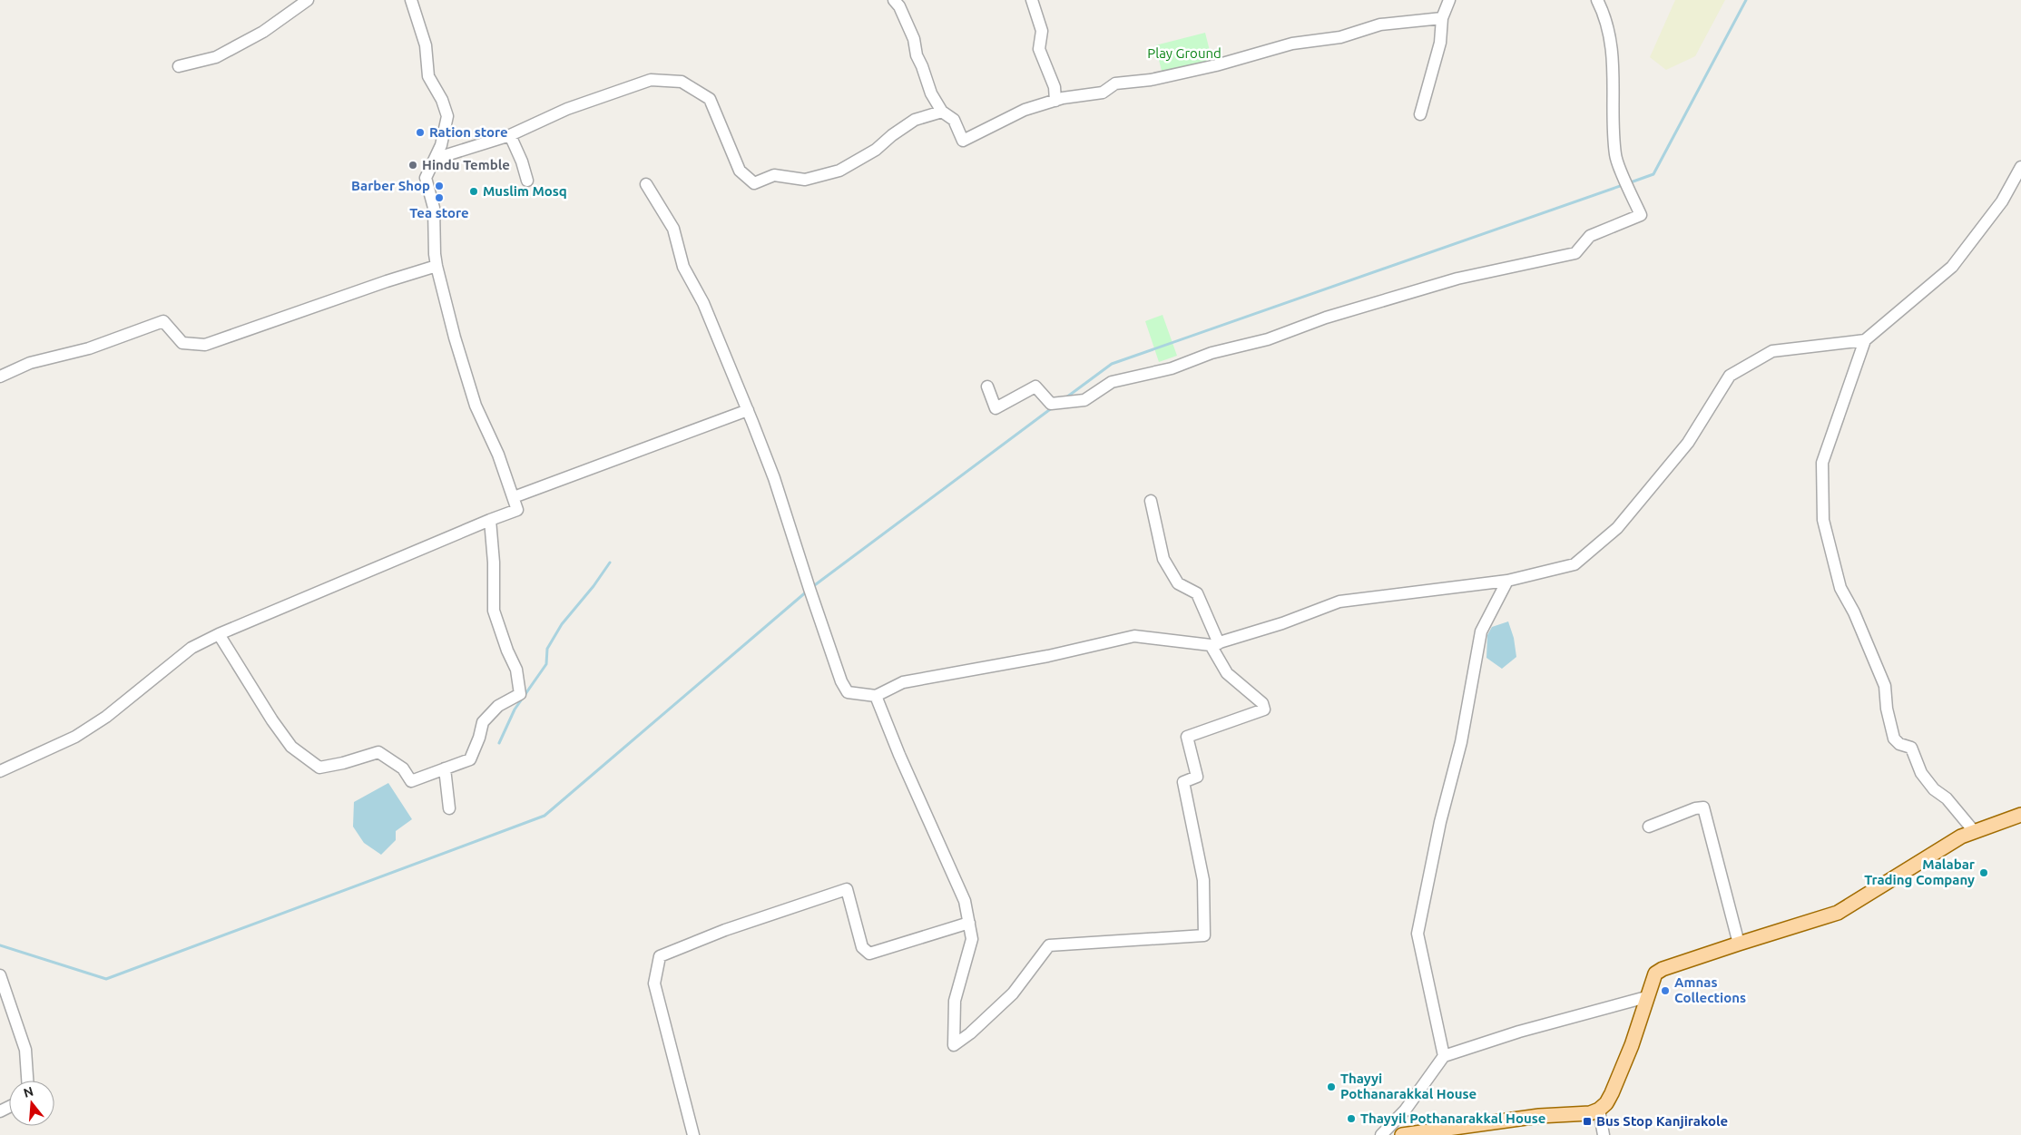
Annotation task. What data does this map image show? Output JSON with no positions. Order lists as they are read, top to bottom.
{
  "parks": ["Play Ground"],
  "places": {
    "other": [
      "Ration store",
      "Hindu Temble",
      "Barber Shop",
      "Muslim Mosq",
      "Tea store",
      "Malabar Trading Company",
      "Amnas Collections",
      "Thayyi Pothanarakkal House",
      "Thayyil Pothanarakkal House"
    ],
    "transit": ["Bus Stop Kanjirakole"]
  },
  "north": "top"
}
